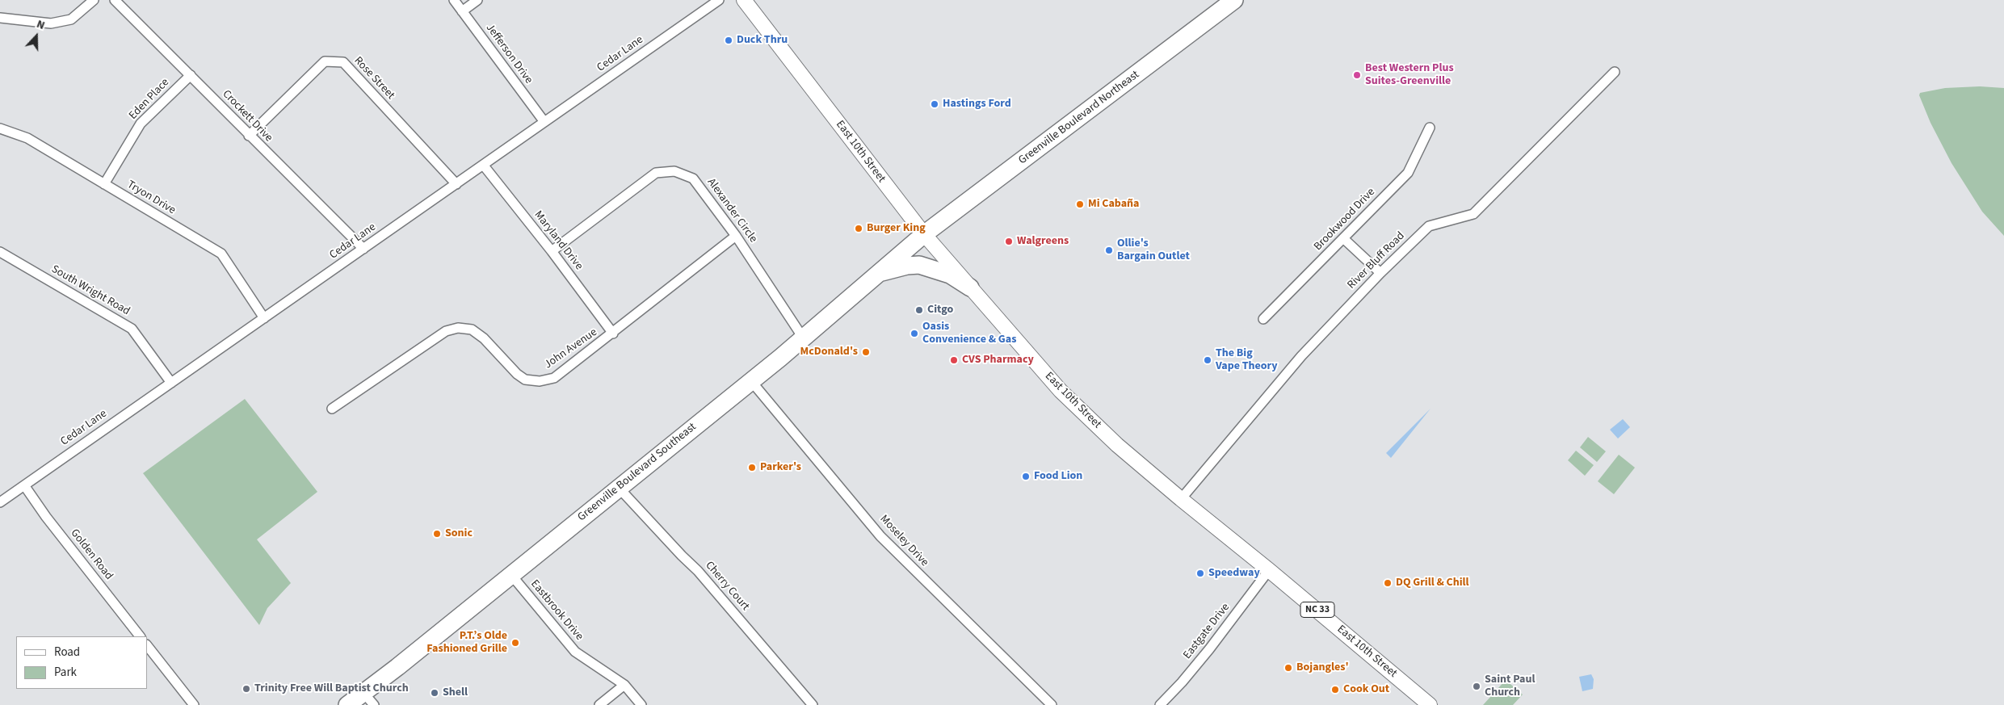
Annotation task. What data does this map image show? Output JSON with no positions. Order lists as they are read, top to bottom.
{
  "streets": {
    "highway": ["Greenville Boulevard Northeast", "Greenville Boulevard Southeast"],
    "main road": ["East 10th Street", "NC 33"],
    "street": [
      "Jefferson Drive",
      "Cedar Lane",
      "Rose Street",
      "Eden Place",
      "Crockett Drive",
      "Tryon Drive",
      "Alexander Circle",
      "Brookwood Drive",
      "Maryland Drive",
      "River Bluff Road",
      "South Wright Road",
      "John Avenue",
      "Moseley Drive",
      "Golden Road",
      "Cherry Court",
      "Eastbrook Drive",
      "Eastgate Drive"
    ]
  },
  "crossings": [
    ["Jefferson Drive", "Cedar Lane"],
    ["Cedar Lane", "Rose Street"],
    ["Cedar Lane", "Crockett Drive"],
    ["Cedar Lane", "Tryon Drive"],
    ["Cedar Lane", "Maryland Drive"],
    ["Cedar Lane", "South Wright Road"],
    ["Cedar Lane", "Golden Road"],
    ["Rose Street", "Crockett Drive"],
    ["Eden Place", "Crockett Drive"],
    ["Eden Place", "Tryon Drive"],
    ["Greenville Boulevard Northeast", "East 10th Street"],
    ["Greenville Boulevard Northeast", "Greenville Boulevard Southeast"],
    ["East 10th Street", "River Bluff Road"],
    ["East 10th Street", "Greenville Boulevard Southeast"],
    ["East 10th Street", "Eastgate Drive"],
    ["Alexander Circle", "Maryland Drive"],
    ["Alexander Circle", "John Avenue"],
    ["Alexander Circle", "Greenville Boulevard Southeast"],
    ["Maryland Drive", "John Avenue"],
    ["Greenville Boulevard Southeast", "Moseley Drive"],
    ["Greenville Boulevard Southeast", "Cherry Court"],
    ["Greenville Boulevard Southeast", "Eastbrook Drive"]
  ],
  "places": [
    "Duck Thru",
    "Best Western Plus Suites-Greenville",
    "Hastings Ford",
    "Mi Cabaña",
    "Burger King",
    "Walgreens",
    "Ollie's Bargain Outlet",
    "Citgo",
    "Oasis Convenience & Gas",
    "McDonald's",
    "CVS Pharmacy",
    "The Big Vape Theory",
    "Parker's",
    "Food Lion",
    "Sonic",
    "Speedway",
    "DQ Grill & Chill",
    "P.T.’s Olde Fashioned Grille",
    "Bojangles'",
    "Saint Paul Church",
    "Trinity Free Will Baptist Church",
    "Cook Out",
    "Shell"
  ],
  "legend": ["Road", "Park"],
  "north": "top"
}
